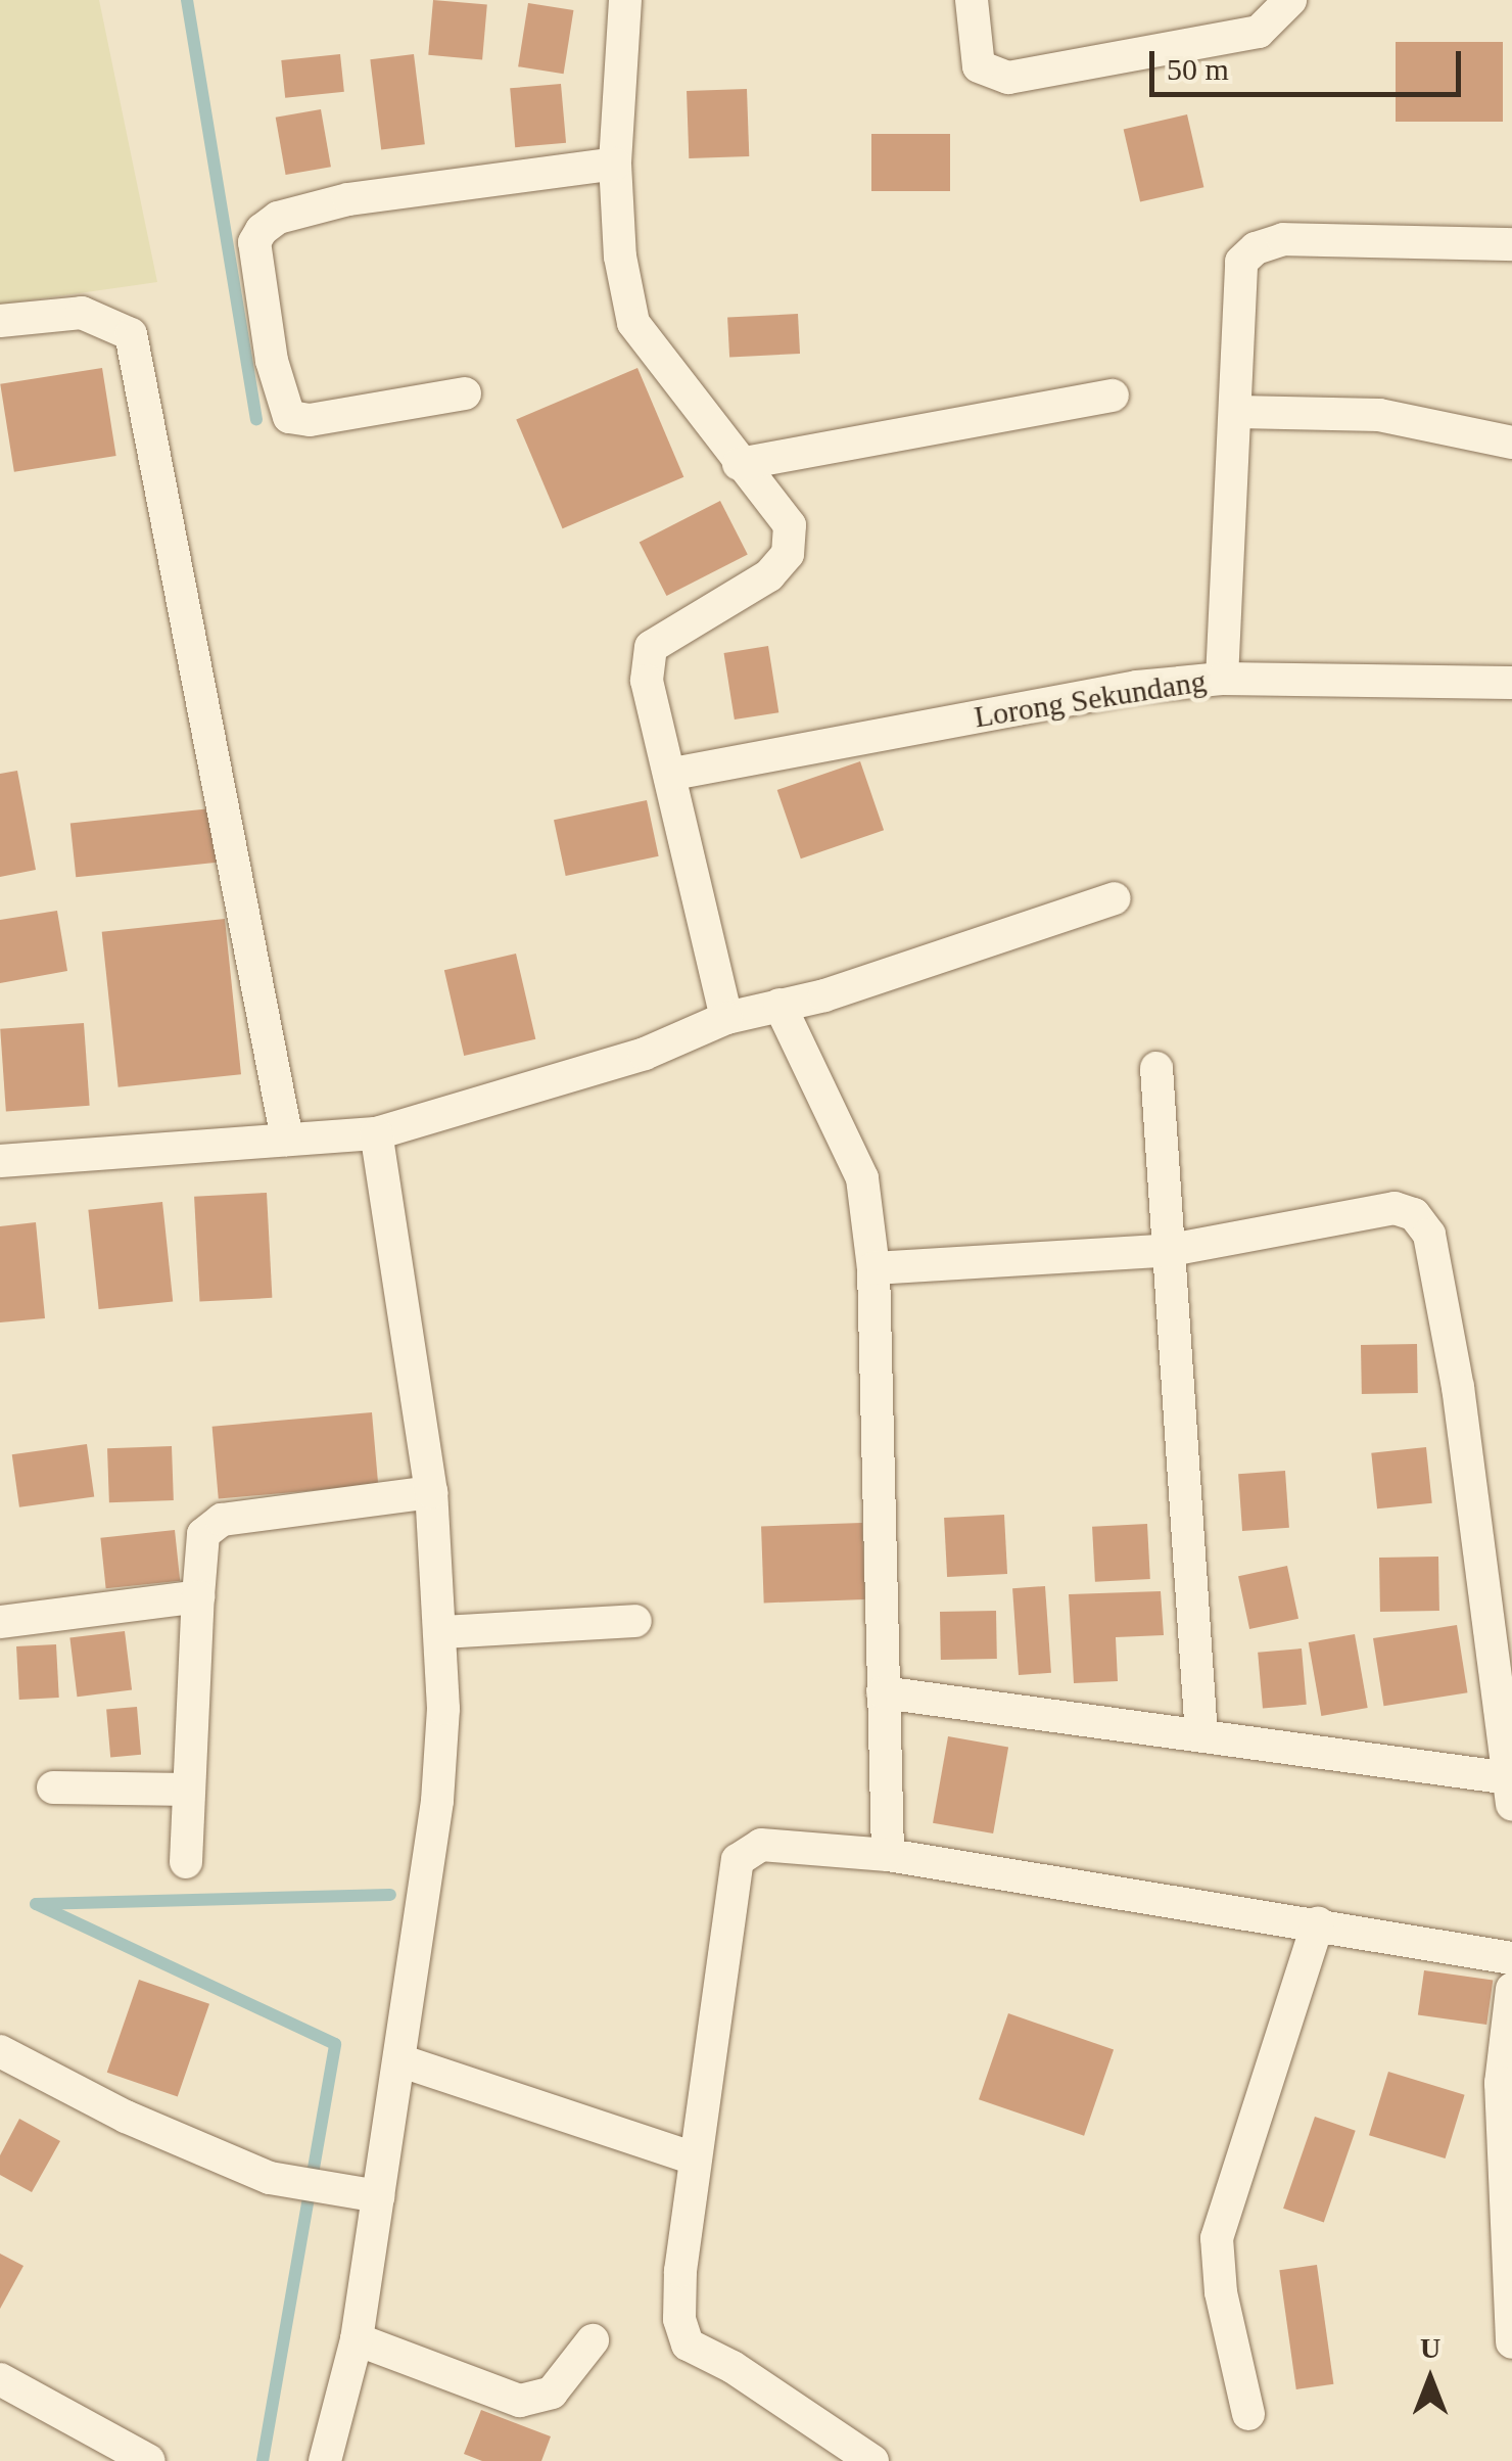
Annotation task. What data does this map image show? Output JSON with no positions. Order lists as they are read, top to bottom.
{
  "streets": {
    "street": ["Lorong Sekundang"]
  },
  "scale_bar": "50 m",
  "north": "top"
}
